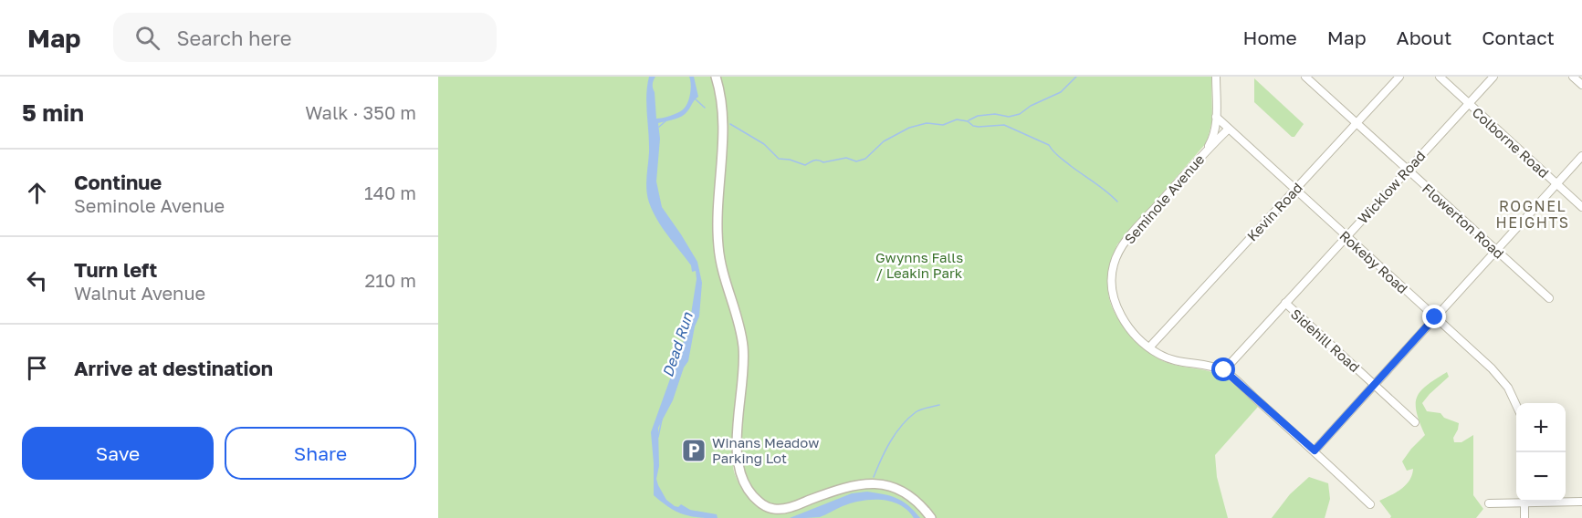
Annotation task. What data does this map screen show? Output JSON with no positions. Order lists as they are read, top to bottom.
{
  "streets": {
    "street": [
      "Colborne Road",
      "Wicklow Road",
      "Seminole Avenue",
      "Kevin Road",
      "Flowerton Road",
      "Rokeby Road",
      "Sidehill Road"
    ]
  },
  "crossings": [
    ["Colborne Road", "Wicklow Road"],
    ["Wicklow Road", "Seminole Avenue"],
    ["Wicklow Road", "Flowerton Road"],
    ["Wicklow Road", "Rokeby Road"],
    ["Wicklow Road", "Sidehill Road"],
    ["Seminole Avenue", "Kevin Road"],
    ["Seminole Avenue", "Rokeby Road"],
    ["Kevin Road", "Flowerton Road"],
    ["Kevin Road", "Rokeby Road"]
  ],
  "districts": ["ROGNEL HEIGHTS"],
  "water": ["Dead Run"],
  "parks": ["Gwynns Falls / Leakin Park"],
  "places": {
    "parking": ["Winans Meadow Parking Lot"]
  },
  "page": {
    "header": "Map",
    "search": "Search here",
    "nav": [
      "Home",
      "Map",
      "About",
      "Contact"
    ],
    "heading": ["5 min", "Walk · 350 m"],
    "list": [
      ["Continue", "Seminole Avenue", "140 m"],
      ["Turn left", "Walnut Avenue", "210 m"],
      "Arrive at destination"
    ],
    "map_buttons": ["+", "−"],
    "buttons": ["Save", "Share"]
  }
}
